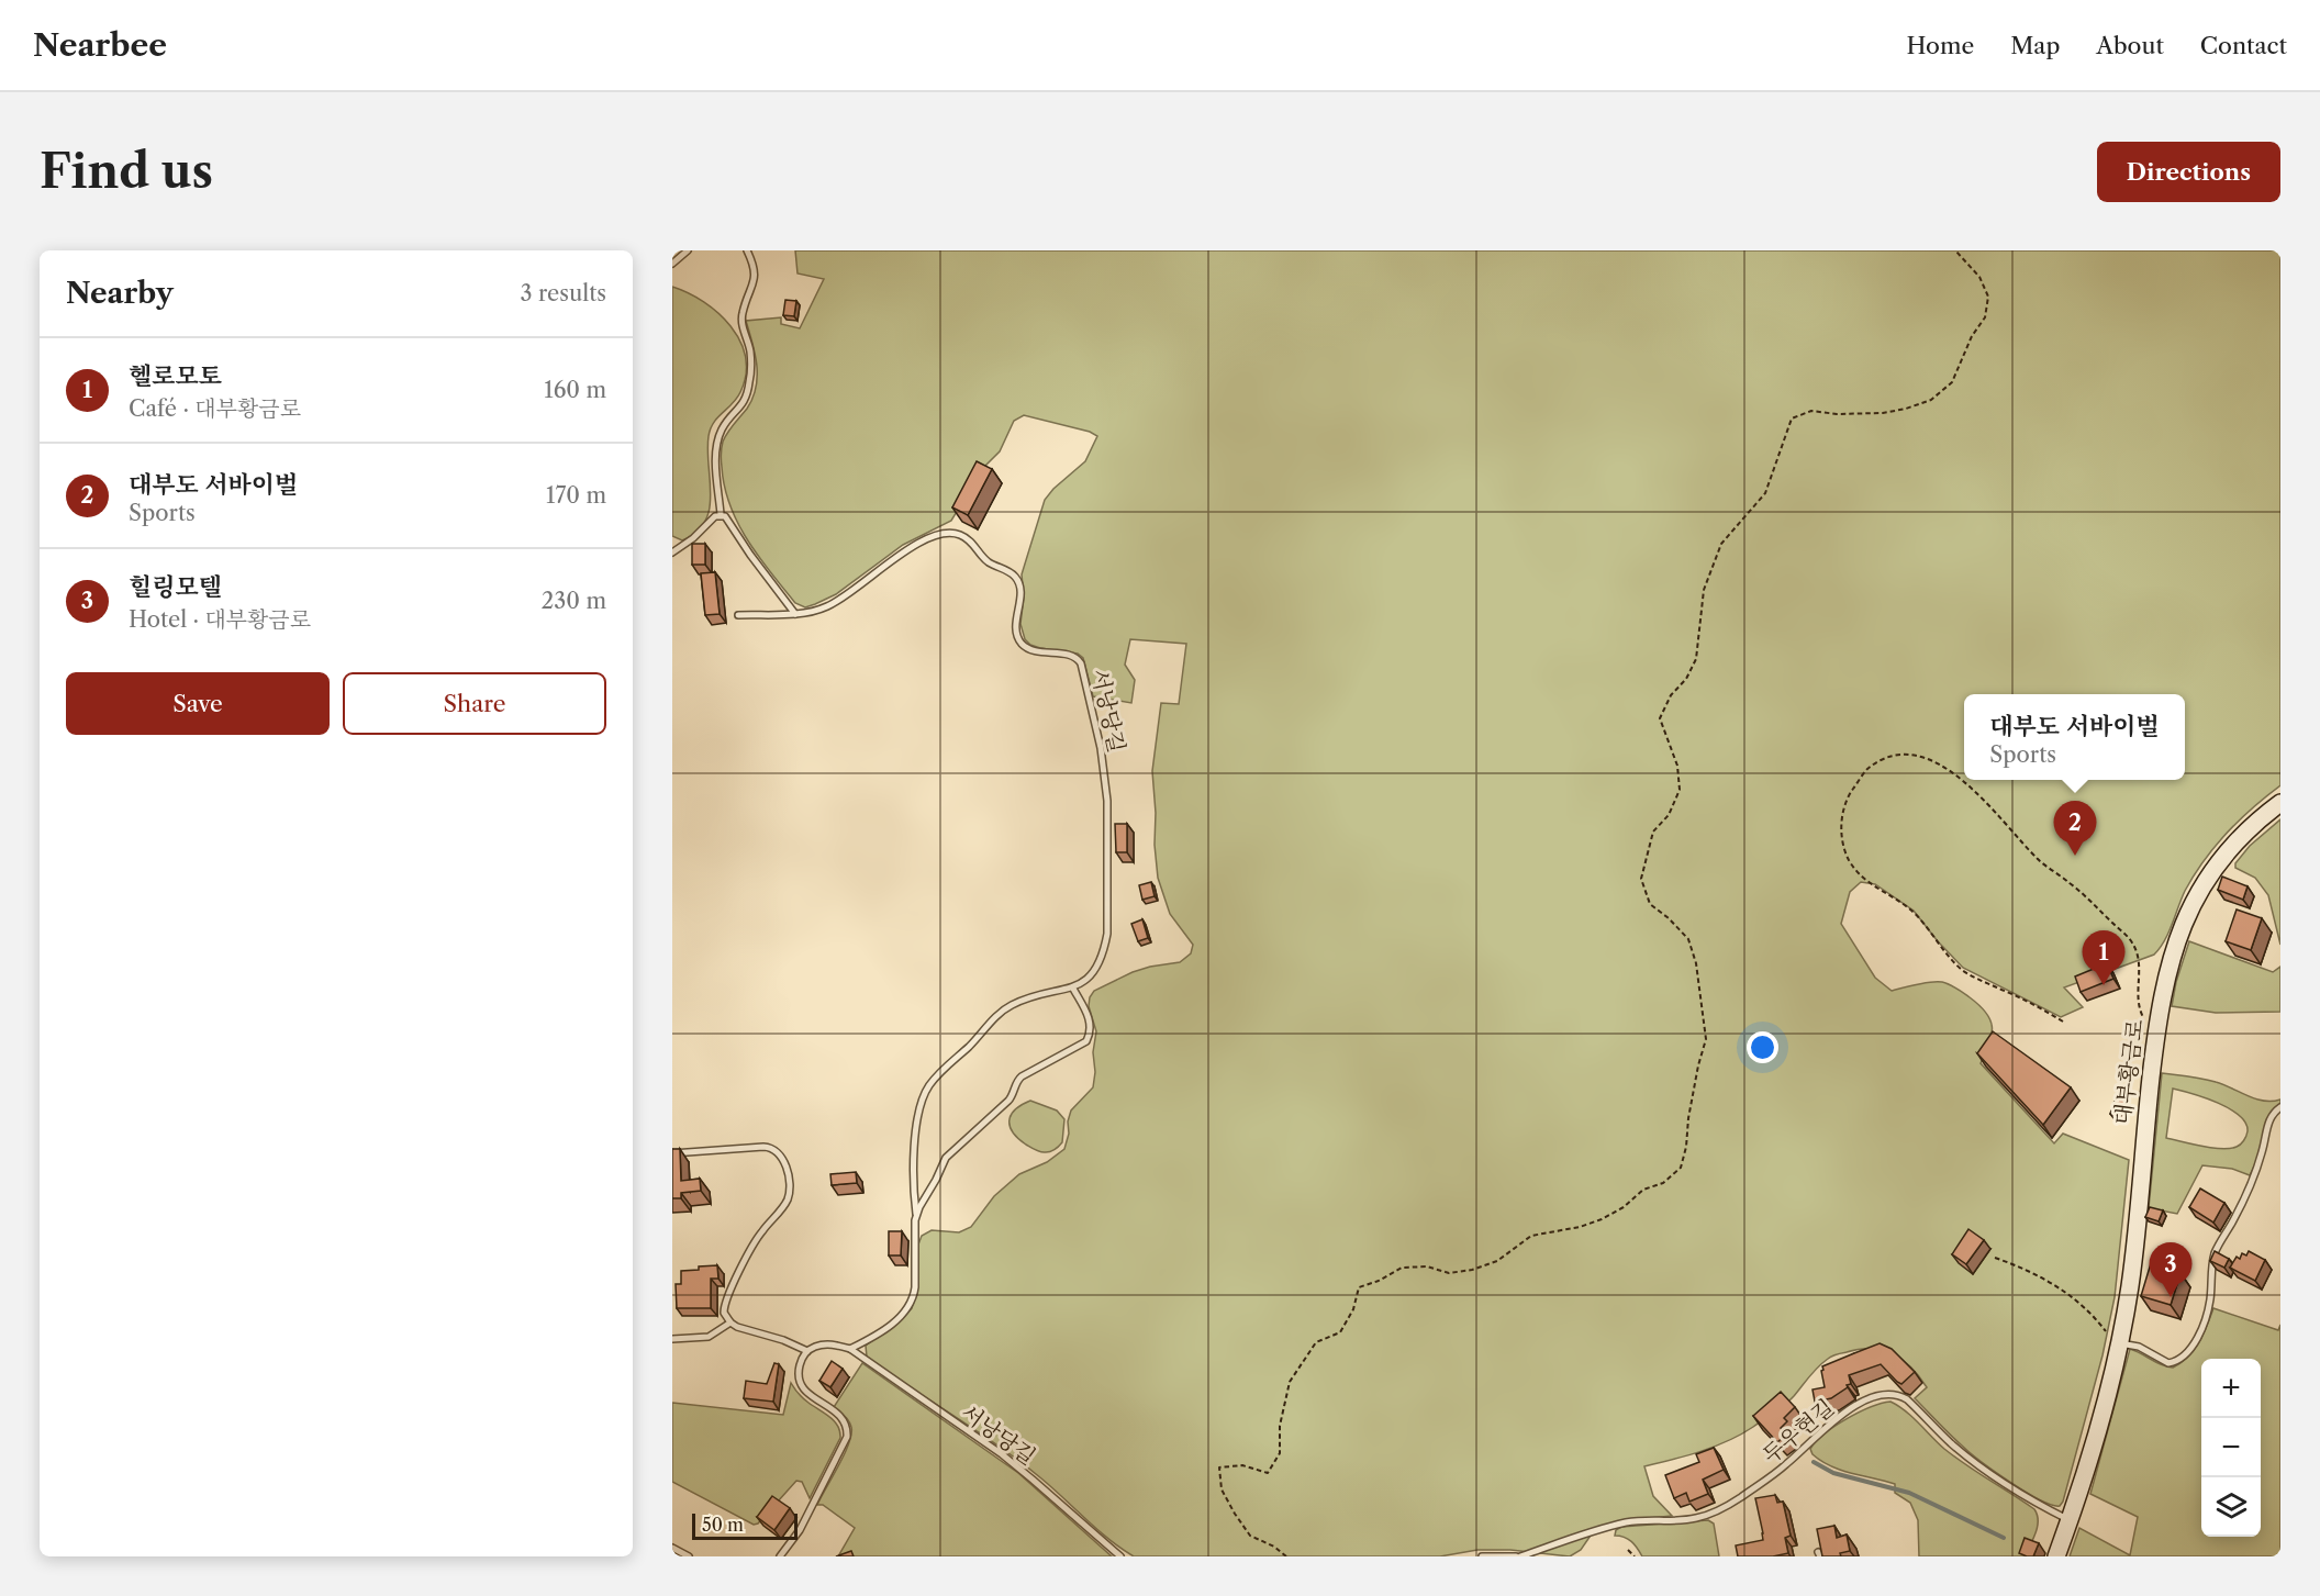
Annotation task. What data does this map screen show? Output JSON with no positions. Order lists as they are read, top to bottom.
{
  "streets": {
    "main road": ["대부황금로"],
    "lane": ["서낭당길", "두우현길"]
  },
  "crossings": [
    ["대부황금로", "두우현길"]
  ],
  "scale_bar": "50 m",
  "page": {
    "header": "Nearbee",
    "nav": [
      "Home",
      "Map",
      "About",
      "Contact"
    ],
    "buttons": [
      "Directions",
      ["Save", "Share"]
    ],
    "title": "Find us",
    "heading": ["Nearby", "3 results"],
    "list": [
      {
        "mark": "1",
        "name": "헬로모토",
        "note": "Café · 대부황금로",
        "value": "160 m"
      },
      {
        "mark": "2",
        "name": "대부도 서바이벌",
        "note": "Sports",
        "value": "170 m"
      },
      {
        "mark": "3",
        "name": "힐링모텔",
        "note": "Hotel · 대부황금로",
        "value": "230 m"
      }
    ],
    "popup": ["대부도 서바이벌", "Sports"],
    "pins": ["2", "1", "3"],
    "map_buttons": ["+", "−"],
    "scale": "50 m"
  }
}
